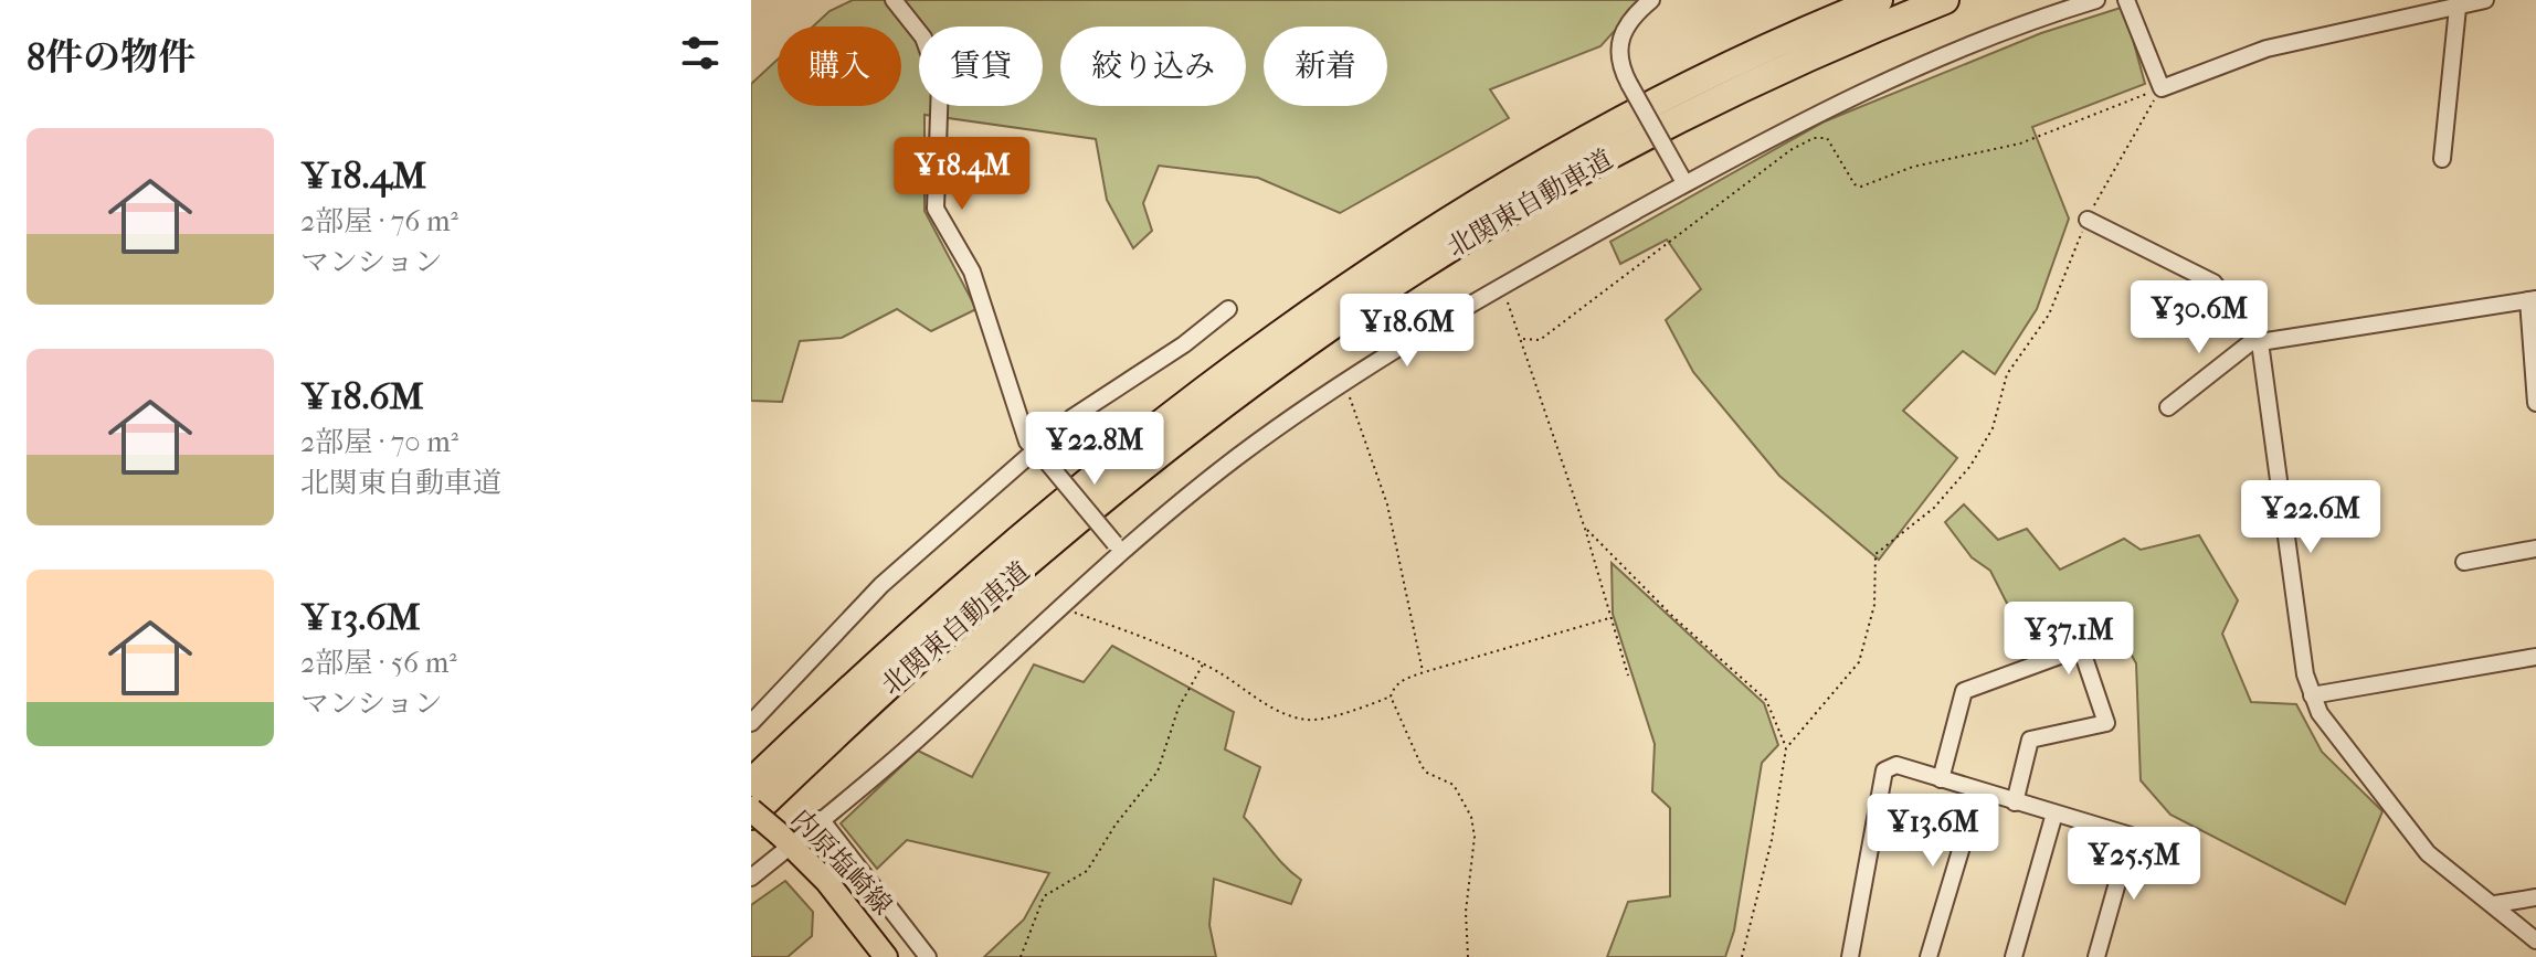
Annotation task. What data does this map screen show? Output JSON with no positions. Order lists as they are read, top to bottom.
{
  "streets": {
    "highway": ["北関東自動車道"],
    "main road": ["内原塩崎線"]
  },
  "crossings": [
    ["北関東自動車道", "内原塩崎線"]
  ],
  "page": {
    "heading": "8件の物件",
    "chip": [
      "購入",
      "賃貸",
      "絞り込み",
      "新着"
    ],
    "list": [
      {
        "name": "¥18.4M",
        "note": "2部屋 · 76 m² · マンション"
      },
      {
        "name": "¥18.6M",
        "note": "2部屋 · 70 m² · 北関東自動車道"
      },
      {
        "name": "¥13.6M",
        "note": "2部屋 · 56 m² · マンション"
      }
    ],
    "price": [
      "¥18.4M",
      "¥30.6M",
      "¥18.6M",
      "¥22.8M",
      "¥22.6M",
      "¥37.1M",
      "¥13.6M",
      "¥25.5M"
    ]
  }
}
